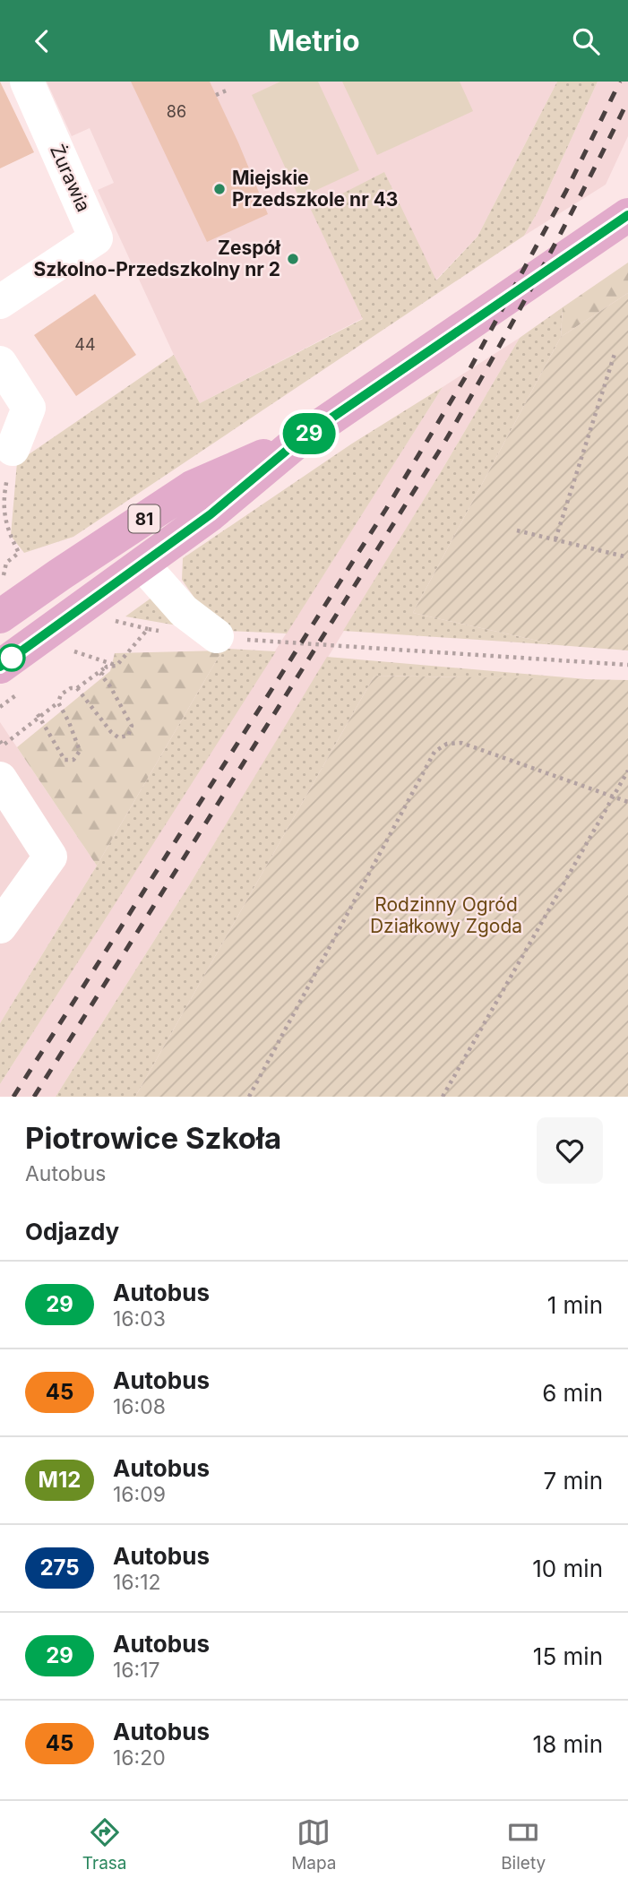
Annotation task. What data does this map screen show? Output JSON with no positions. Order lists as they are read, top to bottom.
{
  "streets": {
    "main road": ["81"],
    "street": ["Żurawia"]
  },
  "parks": ["Rodzinny Ogród Działkowy Zgoda"],
  "places": ["Miejskie Przedszkole nr 43", "Zespół Szkolno-Przedszkolny nr 2"],
  "lines": ["bus line 29"],
  "house_numbers": ["86", "44"],
  "page": {
    "header": "Metrio",
    "on_map": "29",
    "heading": [
      ["Piotrowice Szkoła", "Autobus"],
      "Odjazdy"
    ],
    "list": [
      {
        "mark": "29",
        "name": "Autobus",
        "note": "16:03",
        "value": "1 min"
      },
      {
        "mark": "45",
        "name": "Autobus",
        "note": "16:08",
        "value": "6 min"
      },
      {
        "mark": "M12",
        "name": "Autobus",
        "note": "16:09",
        "value": "7 min"
      },
      {
        "mark": "275",
        "name": "Autobus",
        "note": "16:12",
        "value": "10 min"
      },
      {
        "mark": "29",
        "name": "Autobus",
        "note": "16:17",
        "value": "15 min"
      },
      {
        "mark": "45",
        "name": "Autobus",
        "note": "16:20",
        "value": "18 min"
      }
    ],
    "tabs": ["Trasa", "Mapa", "Bilety"]
  }
}
